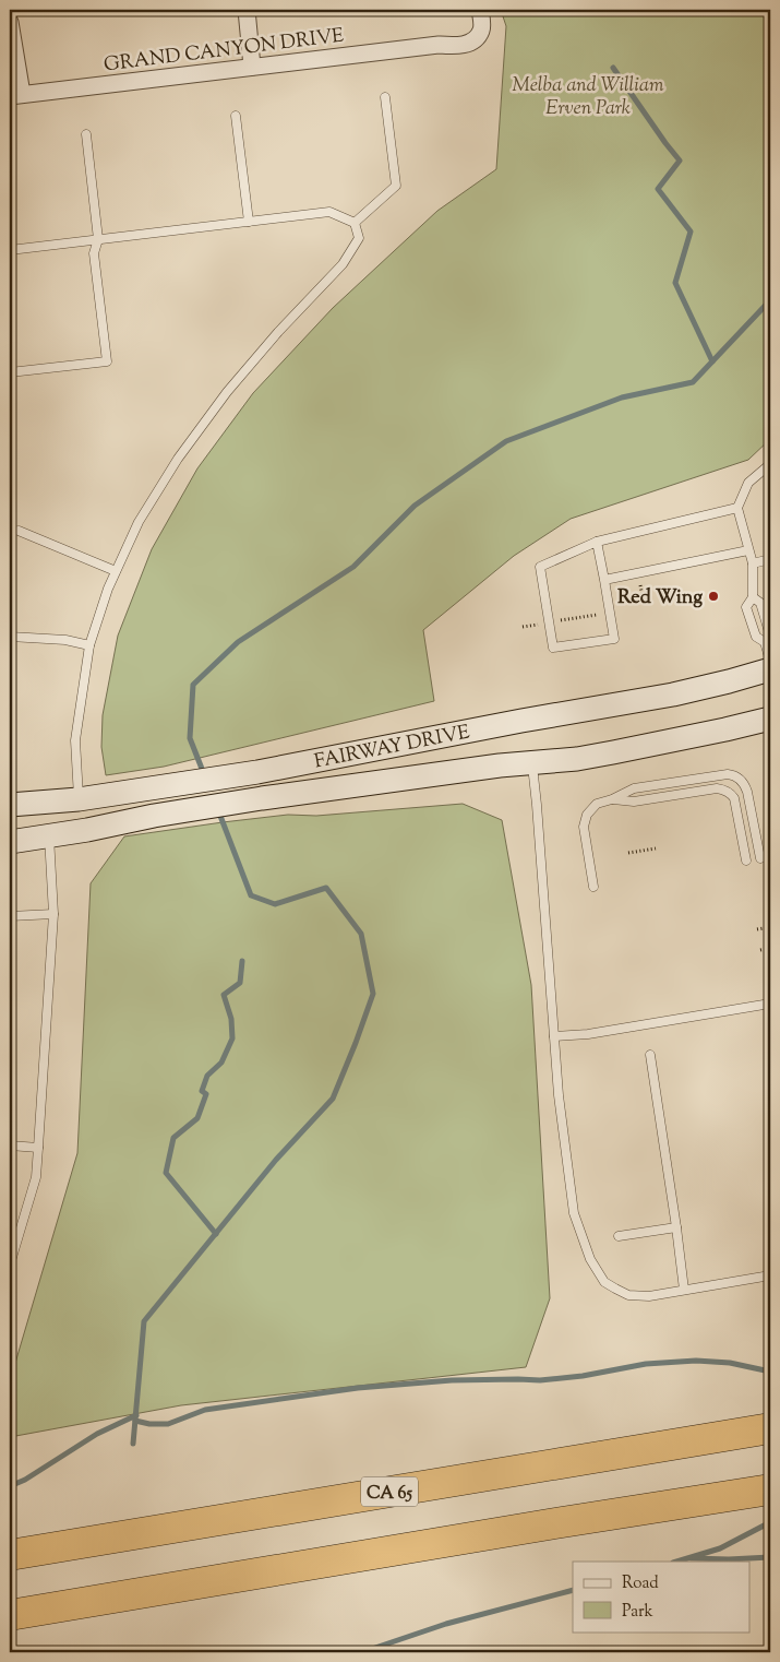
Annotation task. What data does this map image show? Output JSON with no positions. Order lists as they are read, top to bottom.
{
  "streets": {
    "highway": ["CA 65"],
    "main road": ["FAIRWAY DRIVE"],
    "street": ["GRAND CANYON DRIVE"]
  },
  "parks": ["Melba and William Erven Park"],
  "places": ["Red Wing"],
  "legend": ["Road", "Park"]
}
